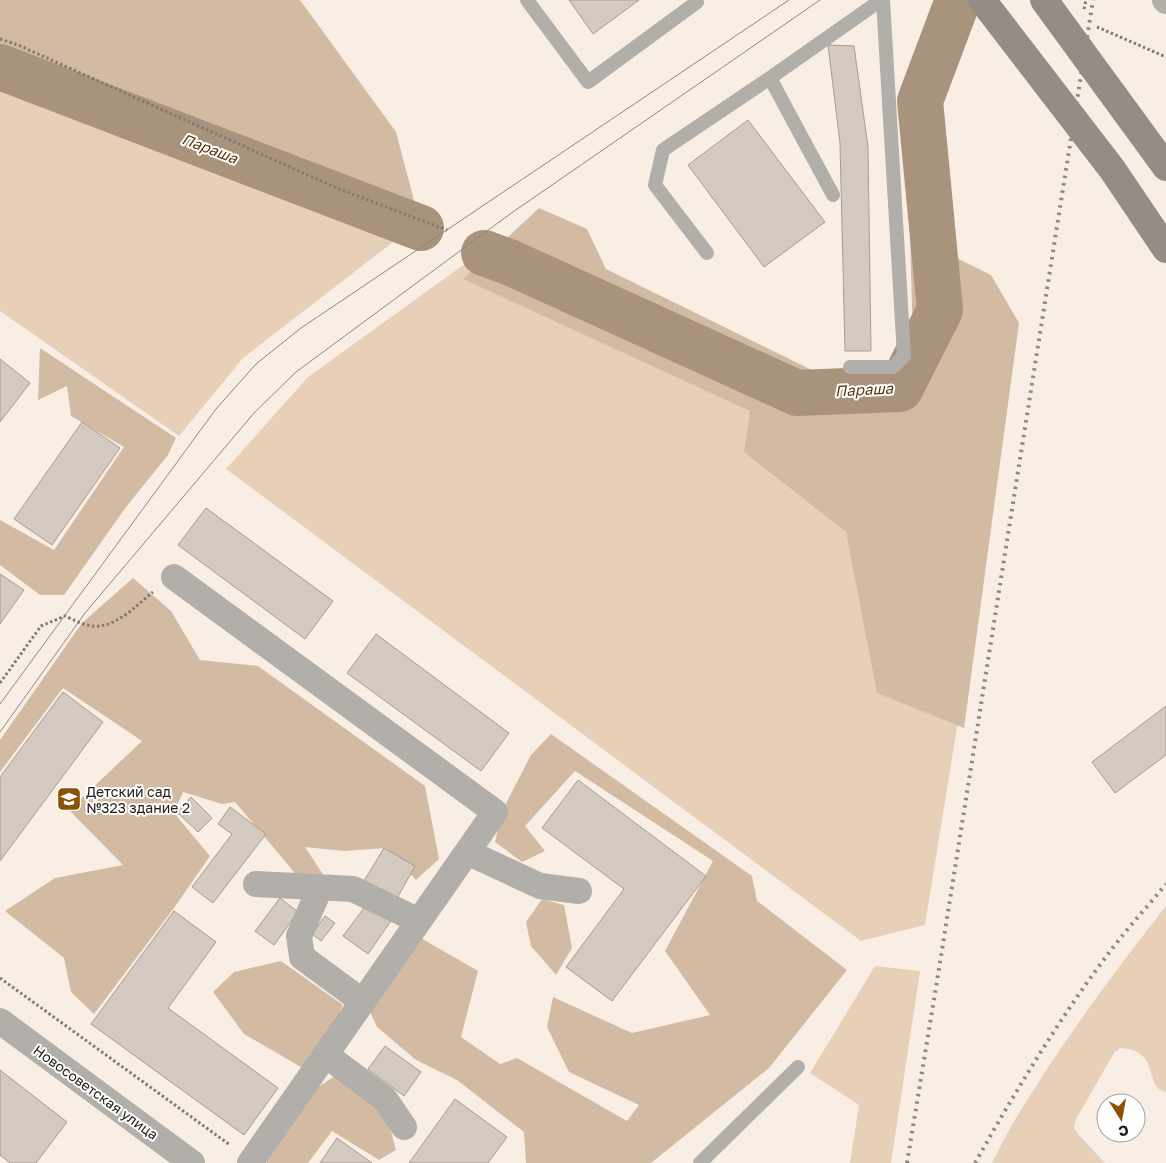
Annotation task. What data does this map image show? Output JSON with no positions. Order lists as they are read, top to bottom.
{
  "streets": {
    "street": ["Новосоветская улица"]
  },
  "water": ["Параша"],
  "places": {
    "school or university": ["Детский сад №323 здание 2"]
  },
  "north": "bottom"
}
